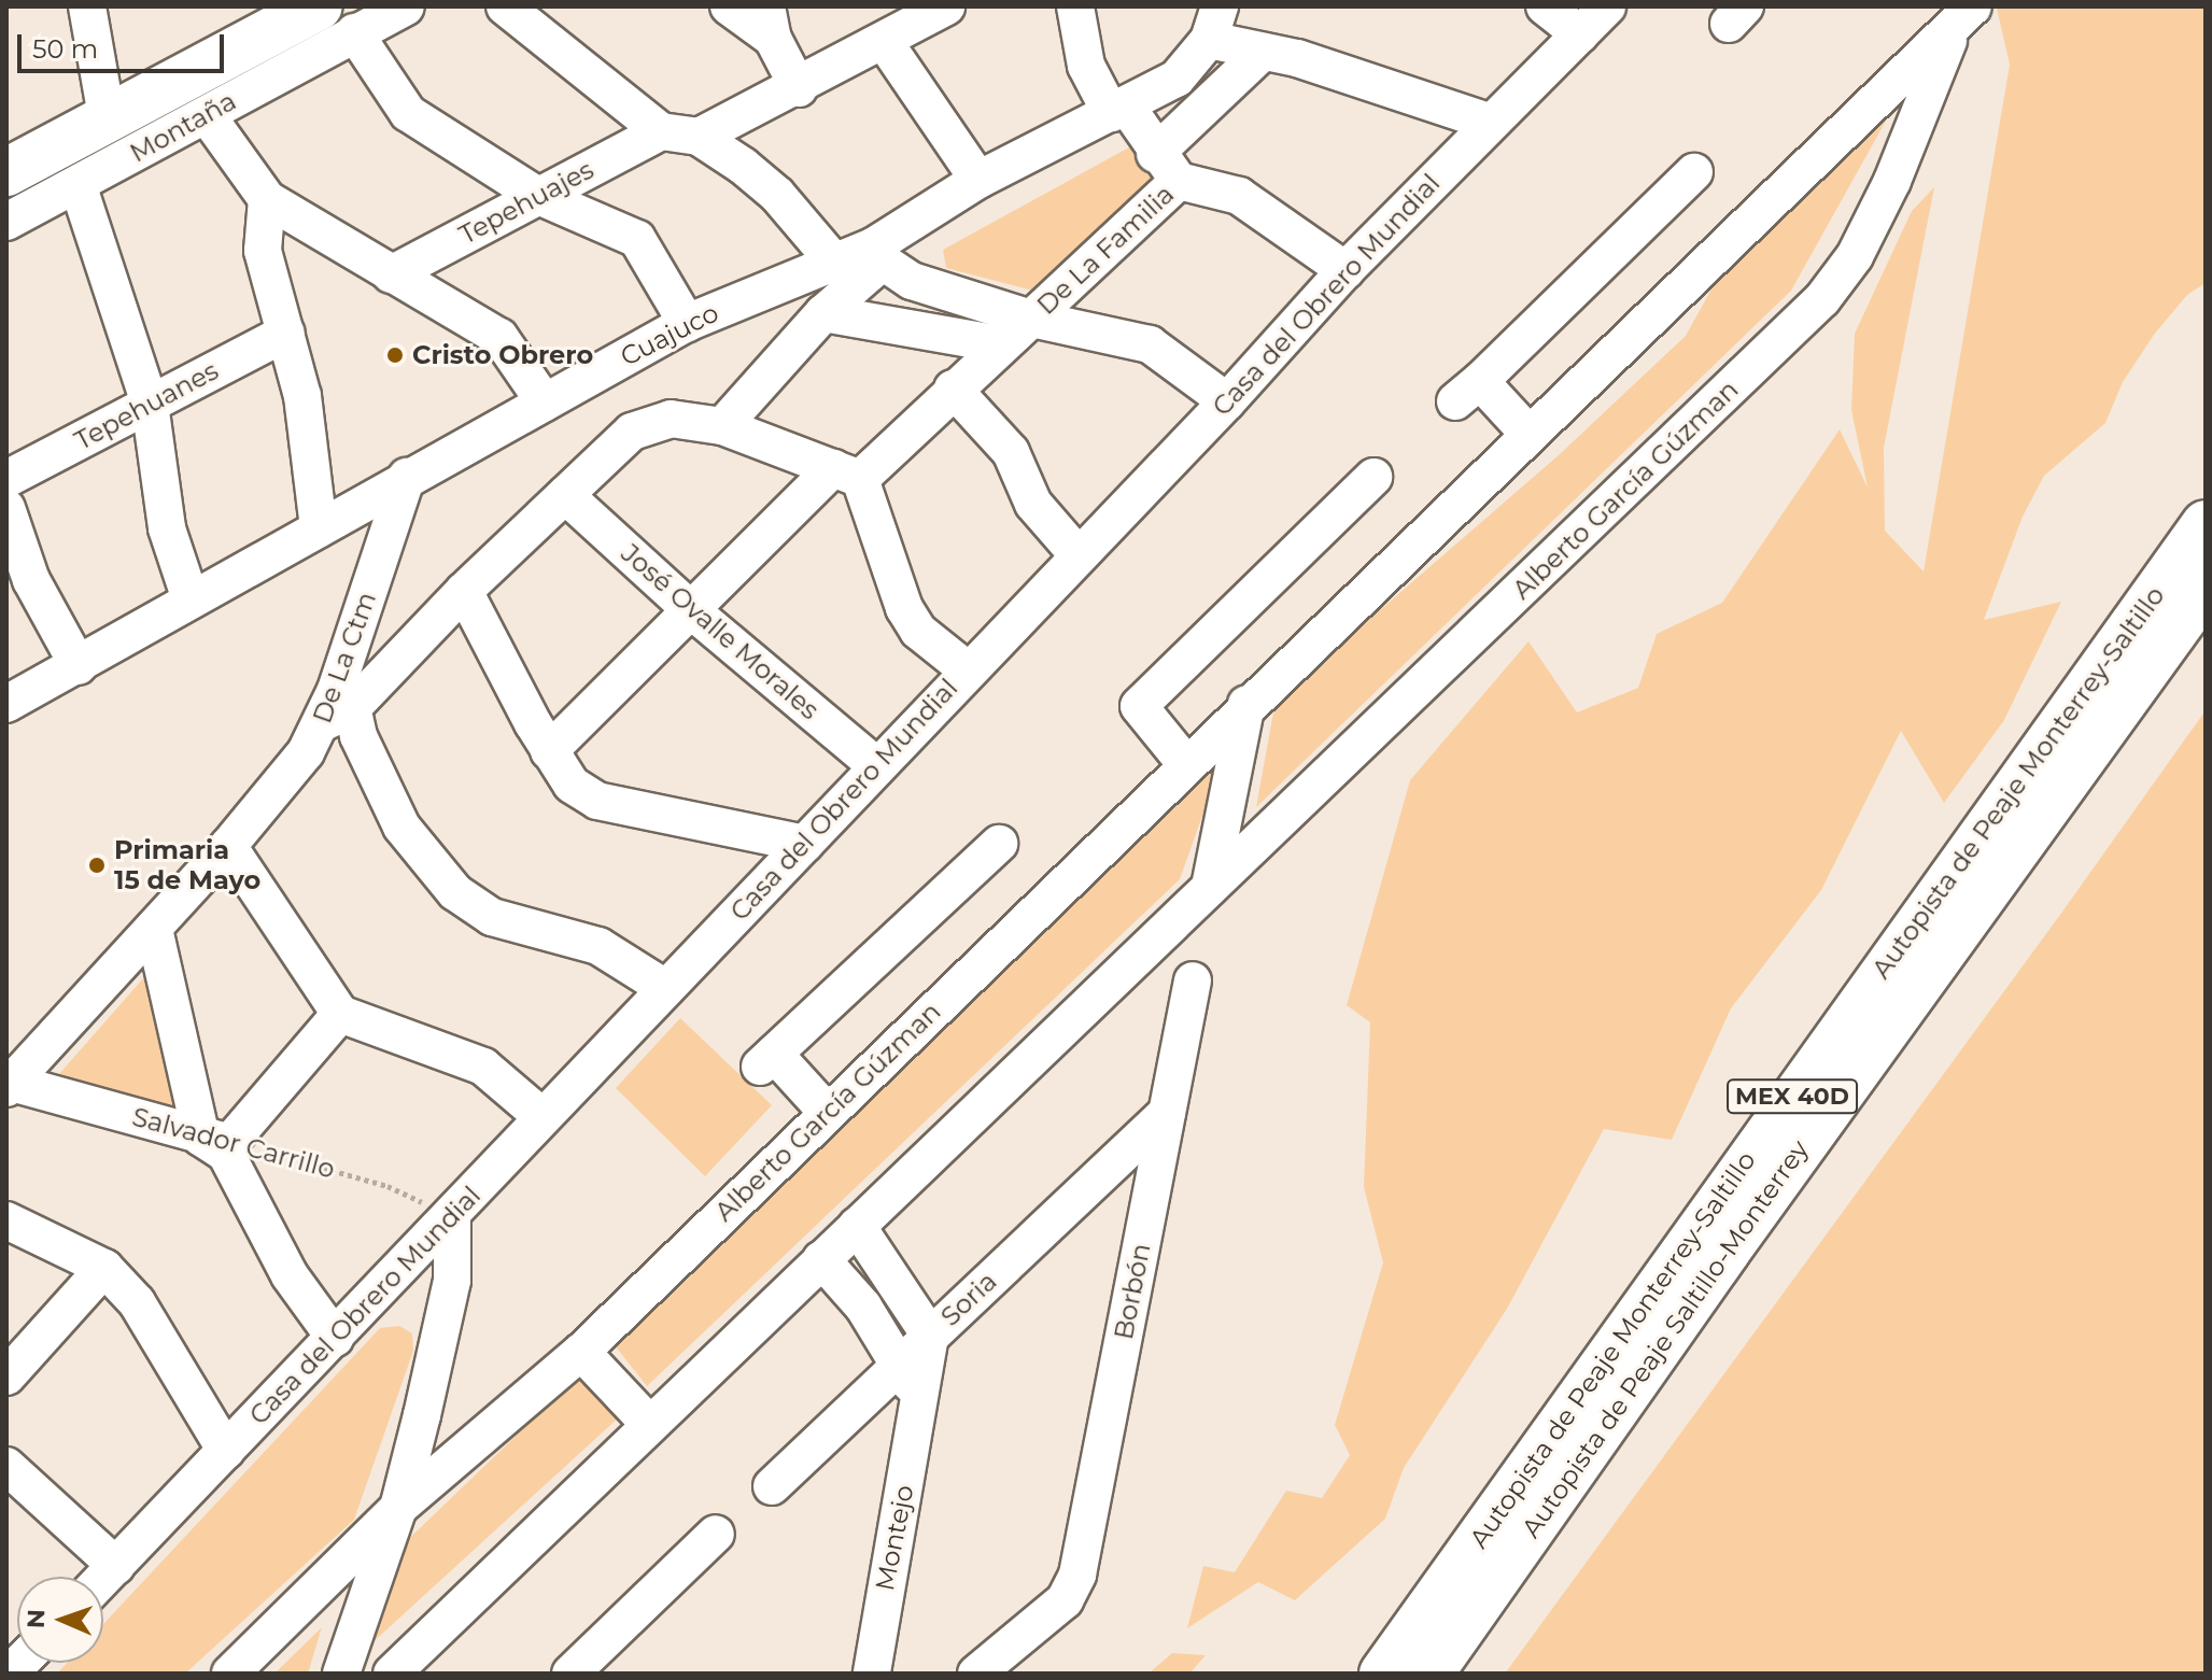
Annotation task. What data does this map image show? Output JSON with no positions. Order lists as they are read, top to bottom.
{
  "streets": {
    "main road": [
      "Montaña",
      "Autopista de Peaje Monterrey-Saltillo",
      "MEX 40D",
      "Autopista de Peaje Saltillo-Monterrey"
    ],
    "street": [
      "Tepehuajes",
      "De La Familia",
      "Casa del Obrero Mundial",
      "Cuajuco",
      "Tepehuanes",
      "Alberto García Gúzman",
      "José Ovalle Morales",
      "De La Ctm",
      "Salvador Carrillo",
      "Borbón",
      "Soria",
      "Montejo"
    ]
  },
  "crossings": [
    ["De La Familia", "José Ovalle Morales"],
    ["Casa del Obrero Mundial", "José Ovalle Morales"],
    ["Casa del Obrero Mundial", "Salvador Carrillo"],
    ["Cuajuco", "De La Ctm"],
    ["De La Ctm", "Salvador Carrillo"],
    ["Borbón", "Soria"],
    ["Soria", "Montejo"]
  ],
  "places": ["Cristo Obrero", "Primaria 15 de Mayo"],
  "scale_bar": "50 m",
  "north": "left"
}
